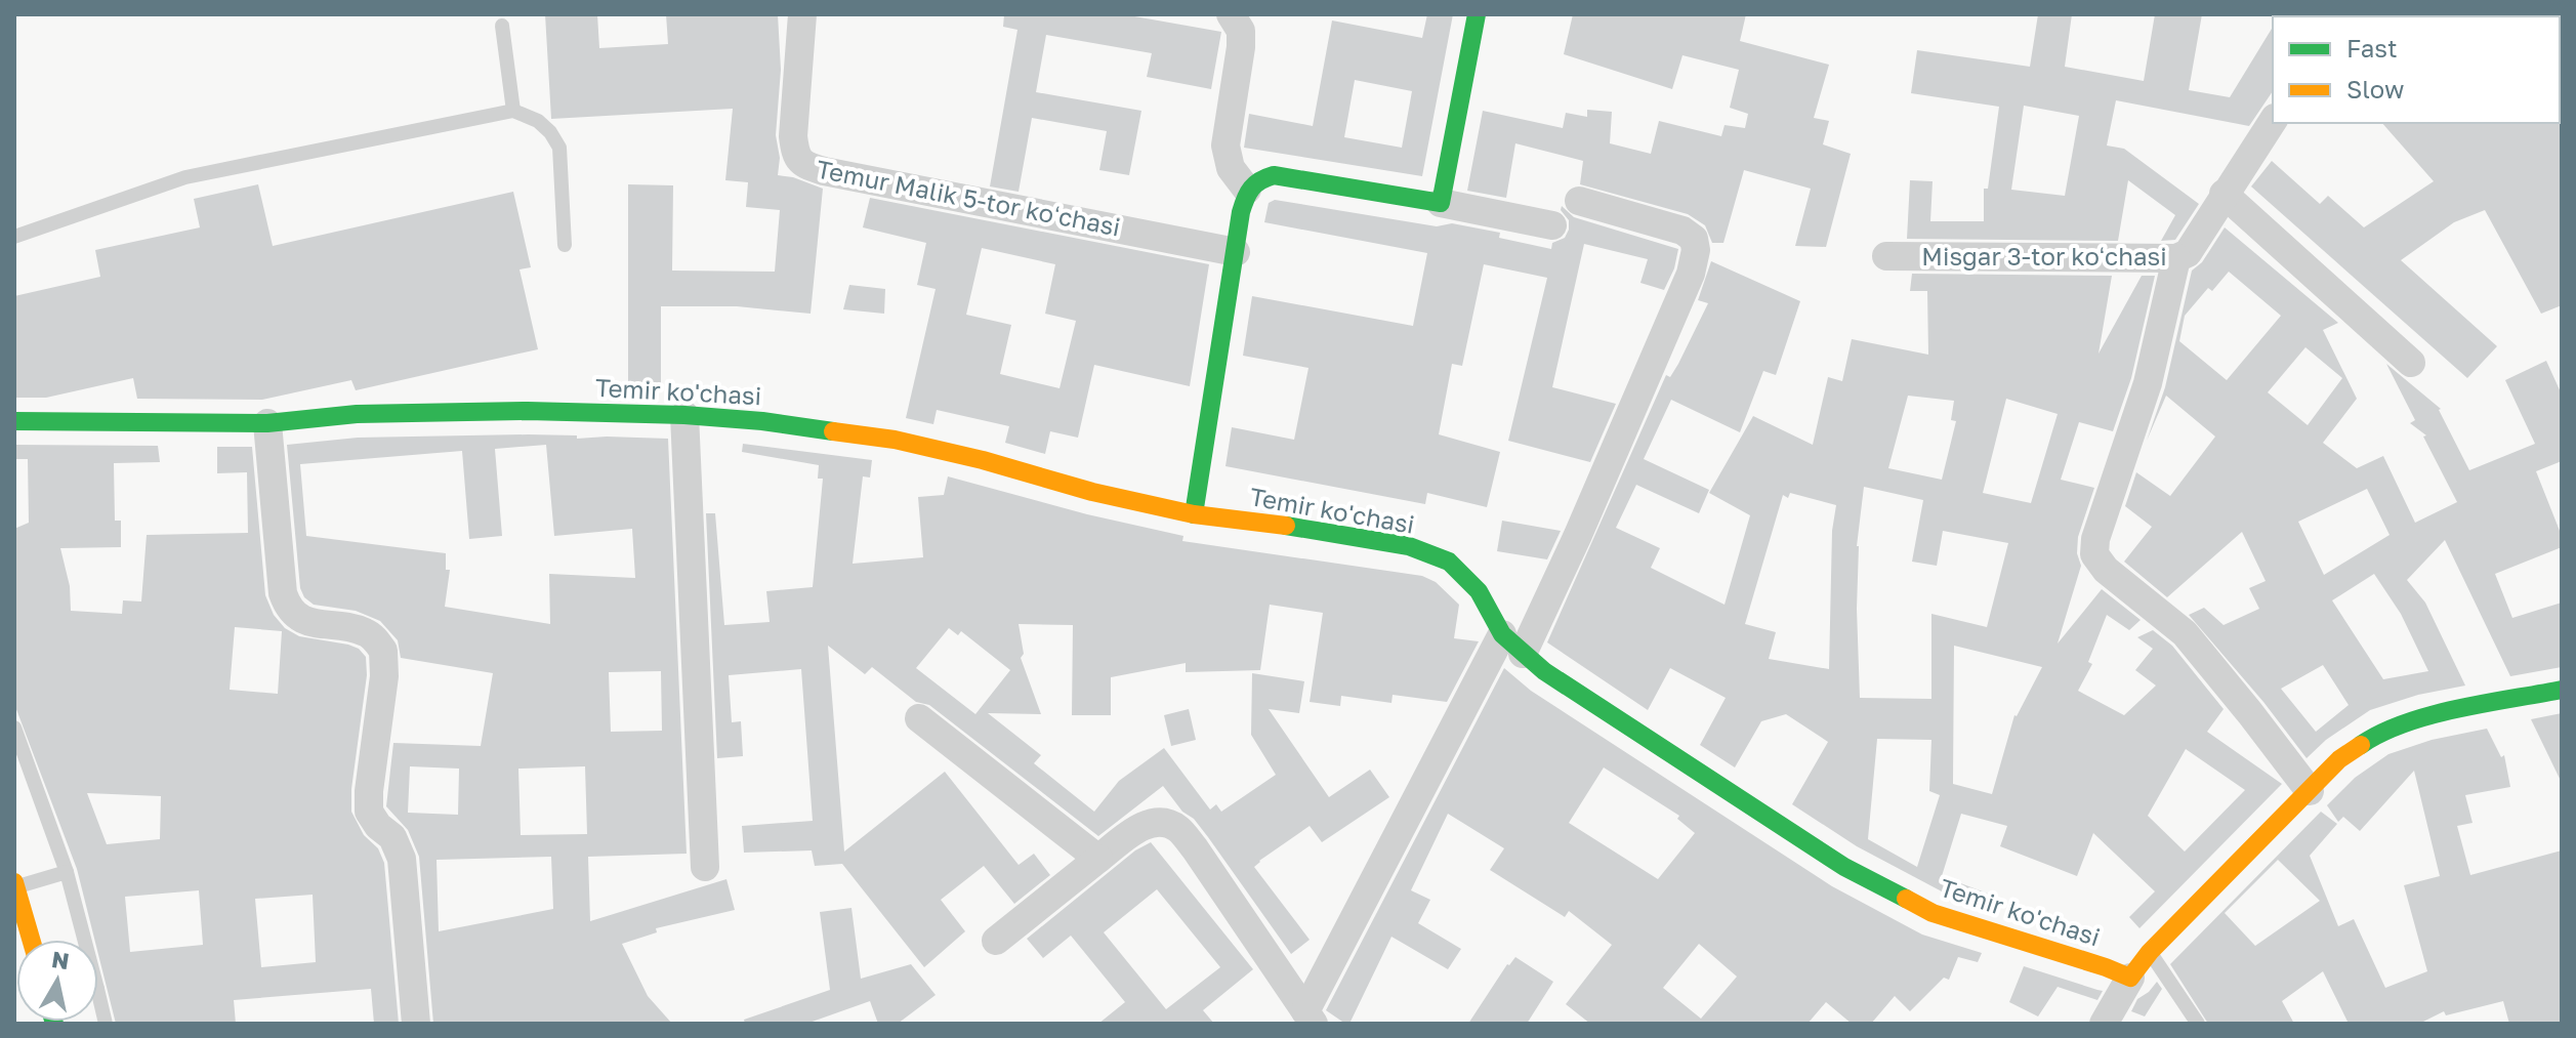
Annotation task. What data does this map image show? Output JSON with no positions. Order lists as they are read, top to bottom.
{
  "streets": {
    "street": ["Temur Malik 5-tor koʻchasi", "Misgar 3-tor koʻchasi", "Temir ko'chasi"]
  },
  "legend": ["Fast", "Slow"],
  "north": "top"
}
